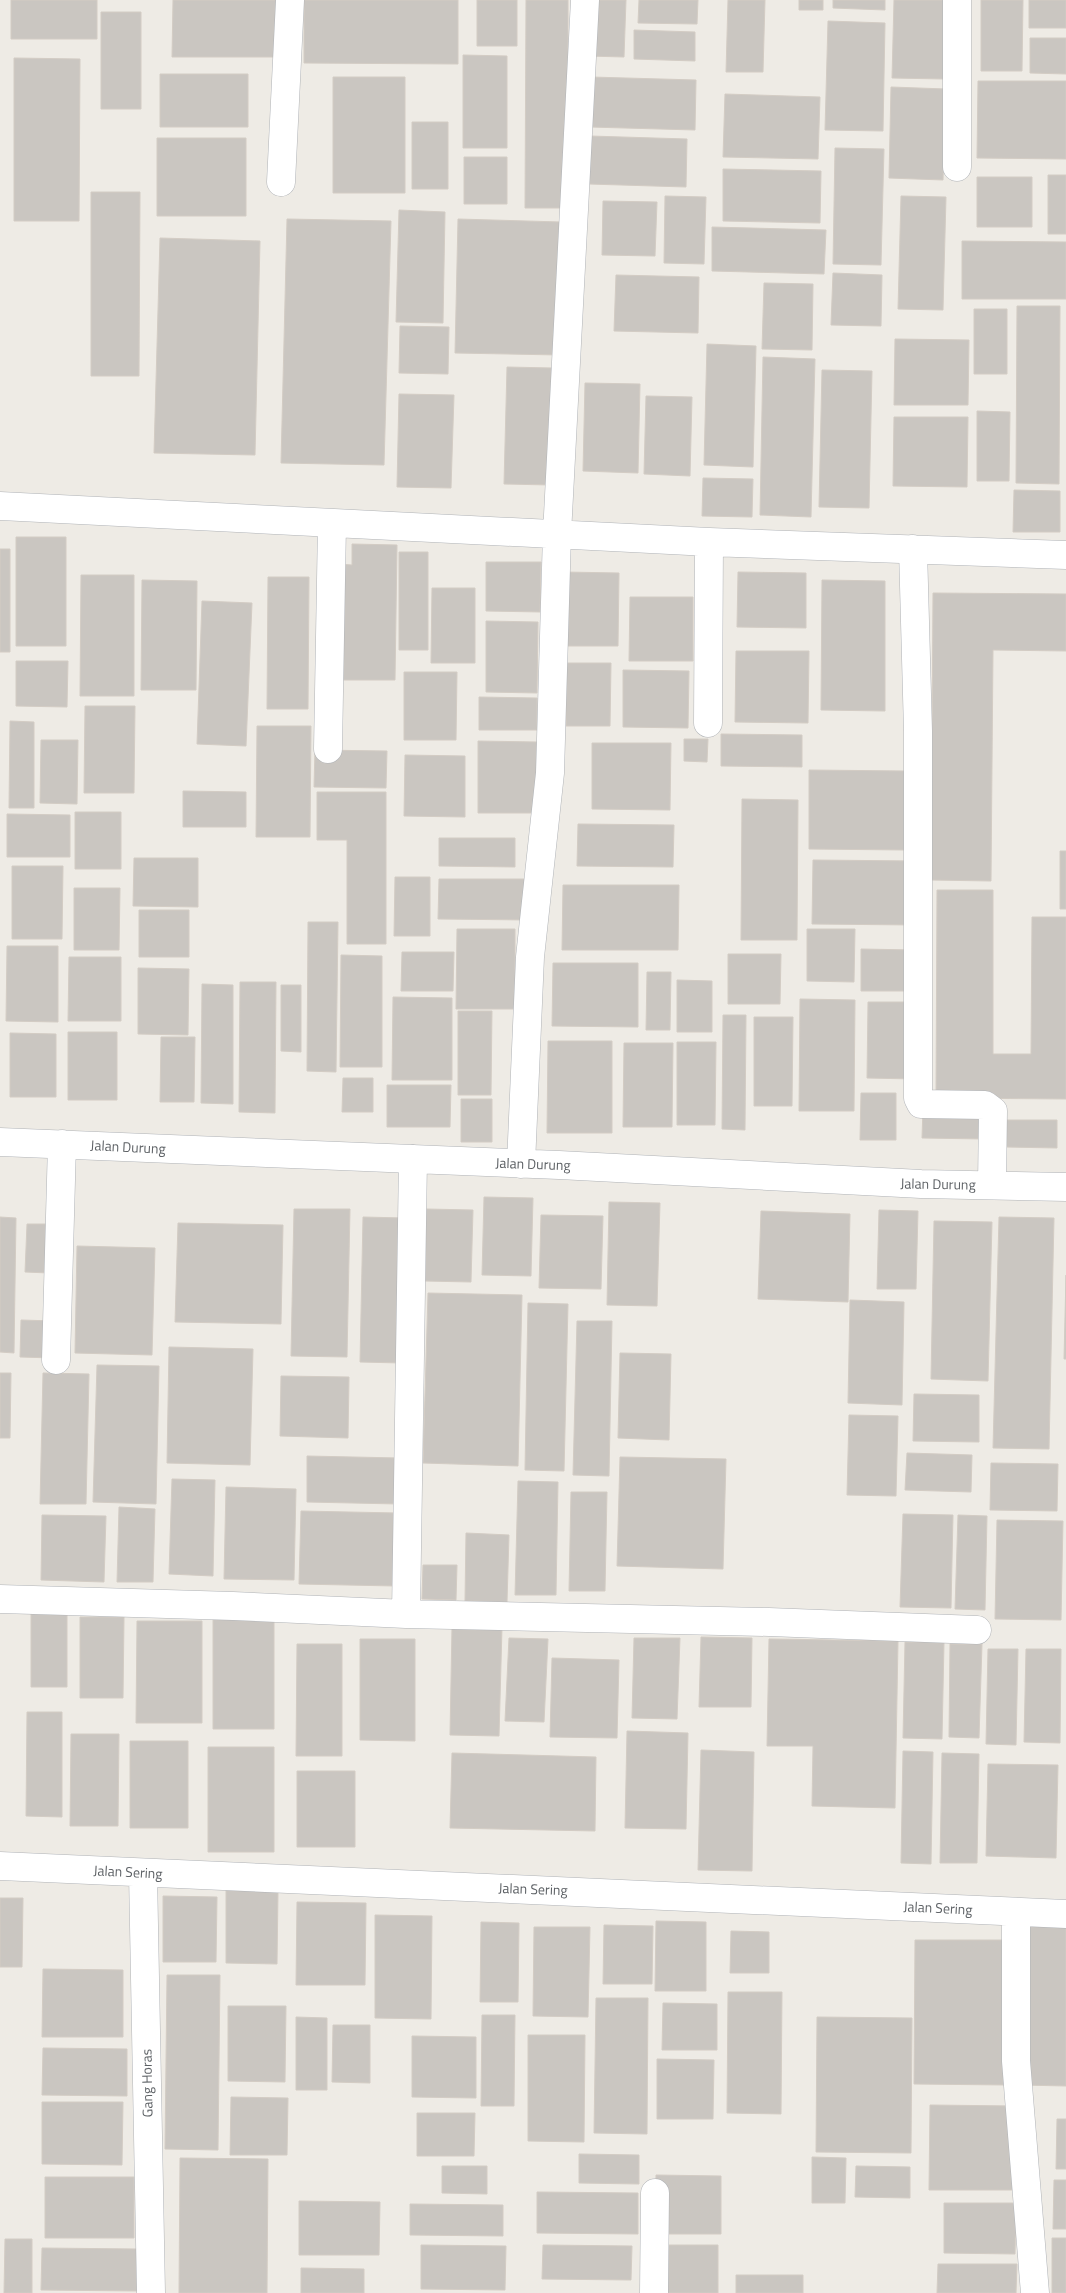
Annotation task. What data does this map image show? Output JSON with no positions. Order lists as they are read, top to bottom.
{
  "streets": {
    "street": ["Jalan Durung", "Jalan Sering", "Gang Horas"]
  },
  "crossings": [
    ["Jalan Sering", "Gang Horas"]
  ]
}
